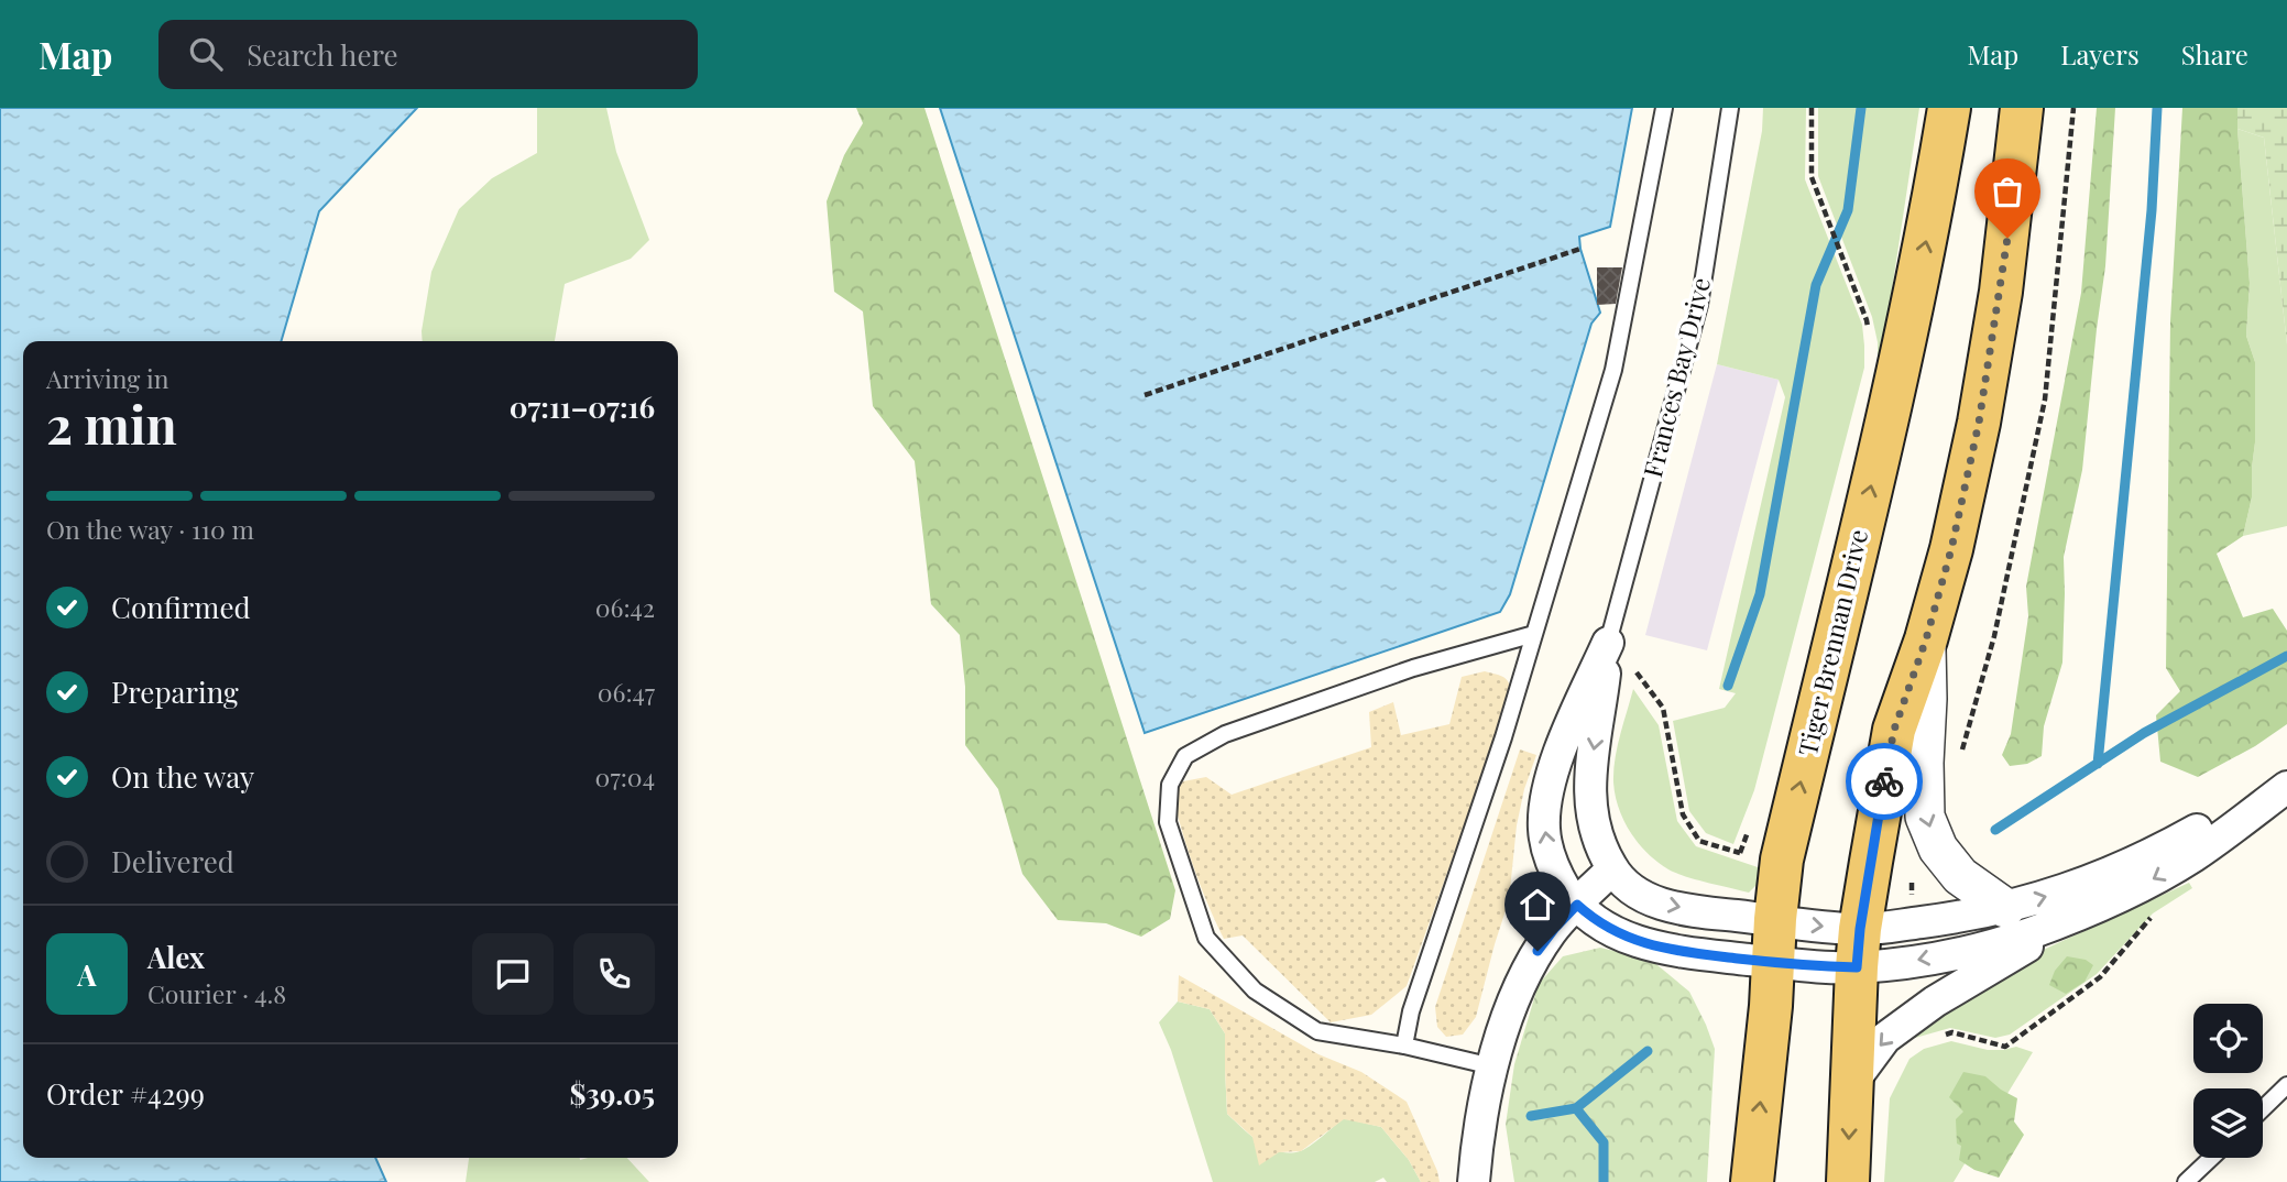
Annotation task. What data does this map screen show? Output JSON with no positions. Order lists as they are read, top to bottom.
{
  "streets": {
    "main road": ["Tiger Brennan Drive"],
    "street": ["Frances Bay Drive"]
  },
  "crossings": [
    ["Frances Bay Drive", "Tiger Brennan Drive"]
  ],
  "page": {
    "header": "Map",
    "search": "Search here",
    "nav": ["Map", "Layers", "Share"],
    "heading": ["2 min", "Arriving in", "07:11–07:16"],
    "panel": [
      "Alex",
      "Courier · 4.8",
      "Order #4299",
      "$39.05"
    ],
    "bar": "On the way · 110 m",
    "list": [
      ["Confirmed", "06:42"],
      ["Preparing", "06:47"],
      ["On the way", "07:04"],
      "Delivered"
    ],
    "round": "A"
  }
}
